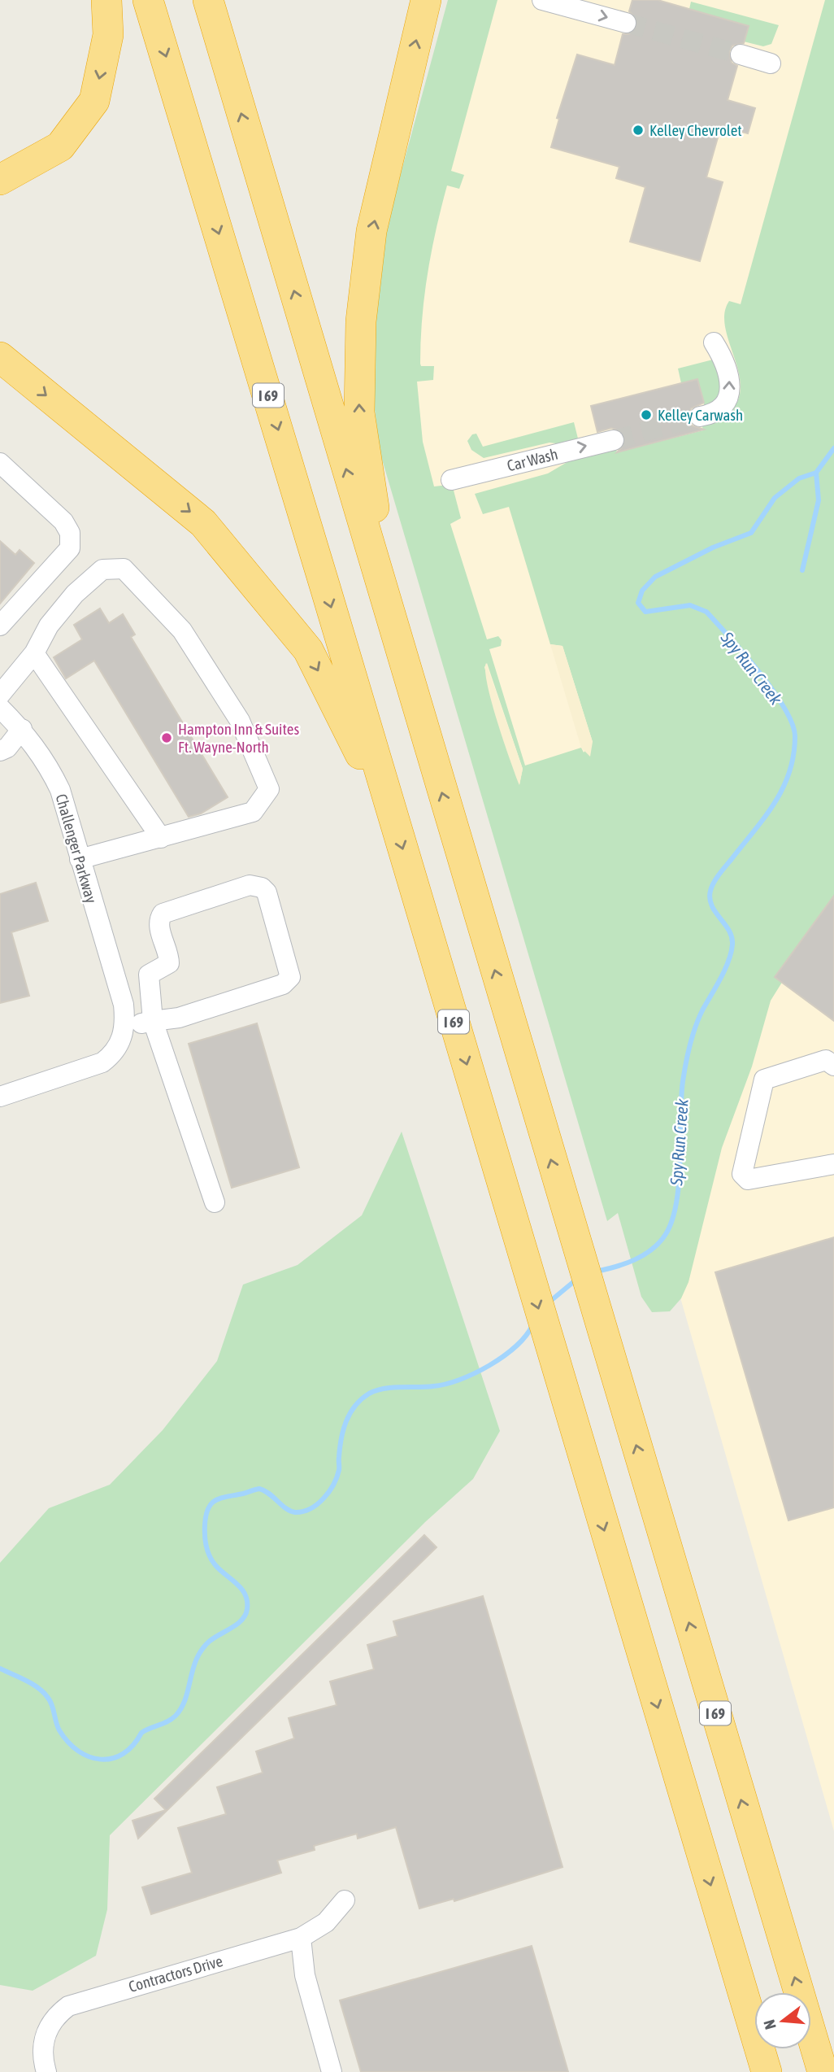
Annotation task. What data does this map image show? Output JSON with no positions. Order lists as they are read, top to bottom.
{
  "streets": {
    "highway": ["I 69"],
    "street": ["Car Wash", "Challenger Parkway", "Contractors Drive"]
  },
  "one_way": ["Car Wash"],
  "water": ["Spy Run Creek"],
  "places": ["Kelley Chevrolet", "Kelley Carwash", "Hampton Inn & Suites Ft. Wayne-North"],
  "north": "left"
}
